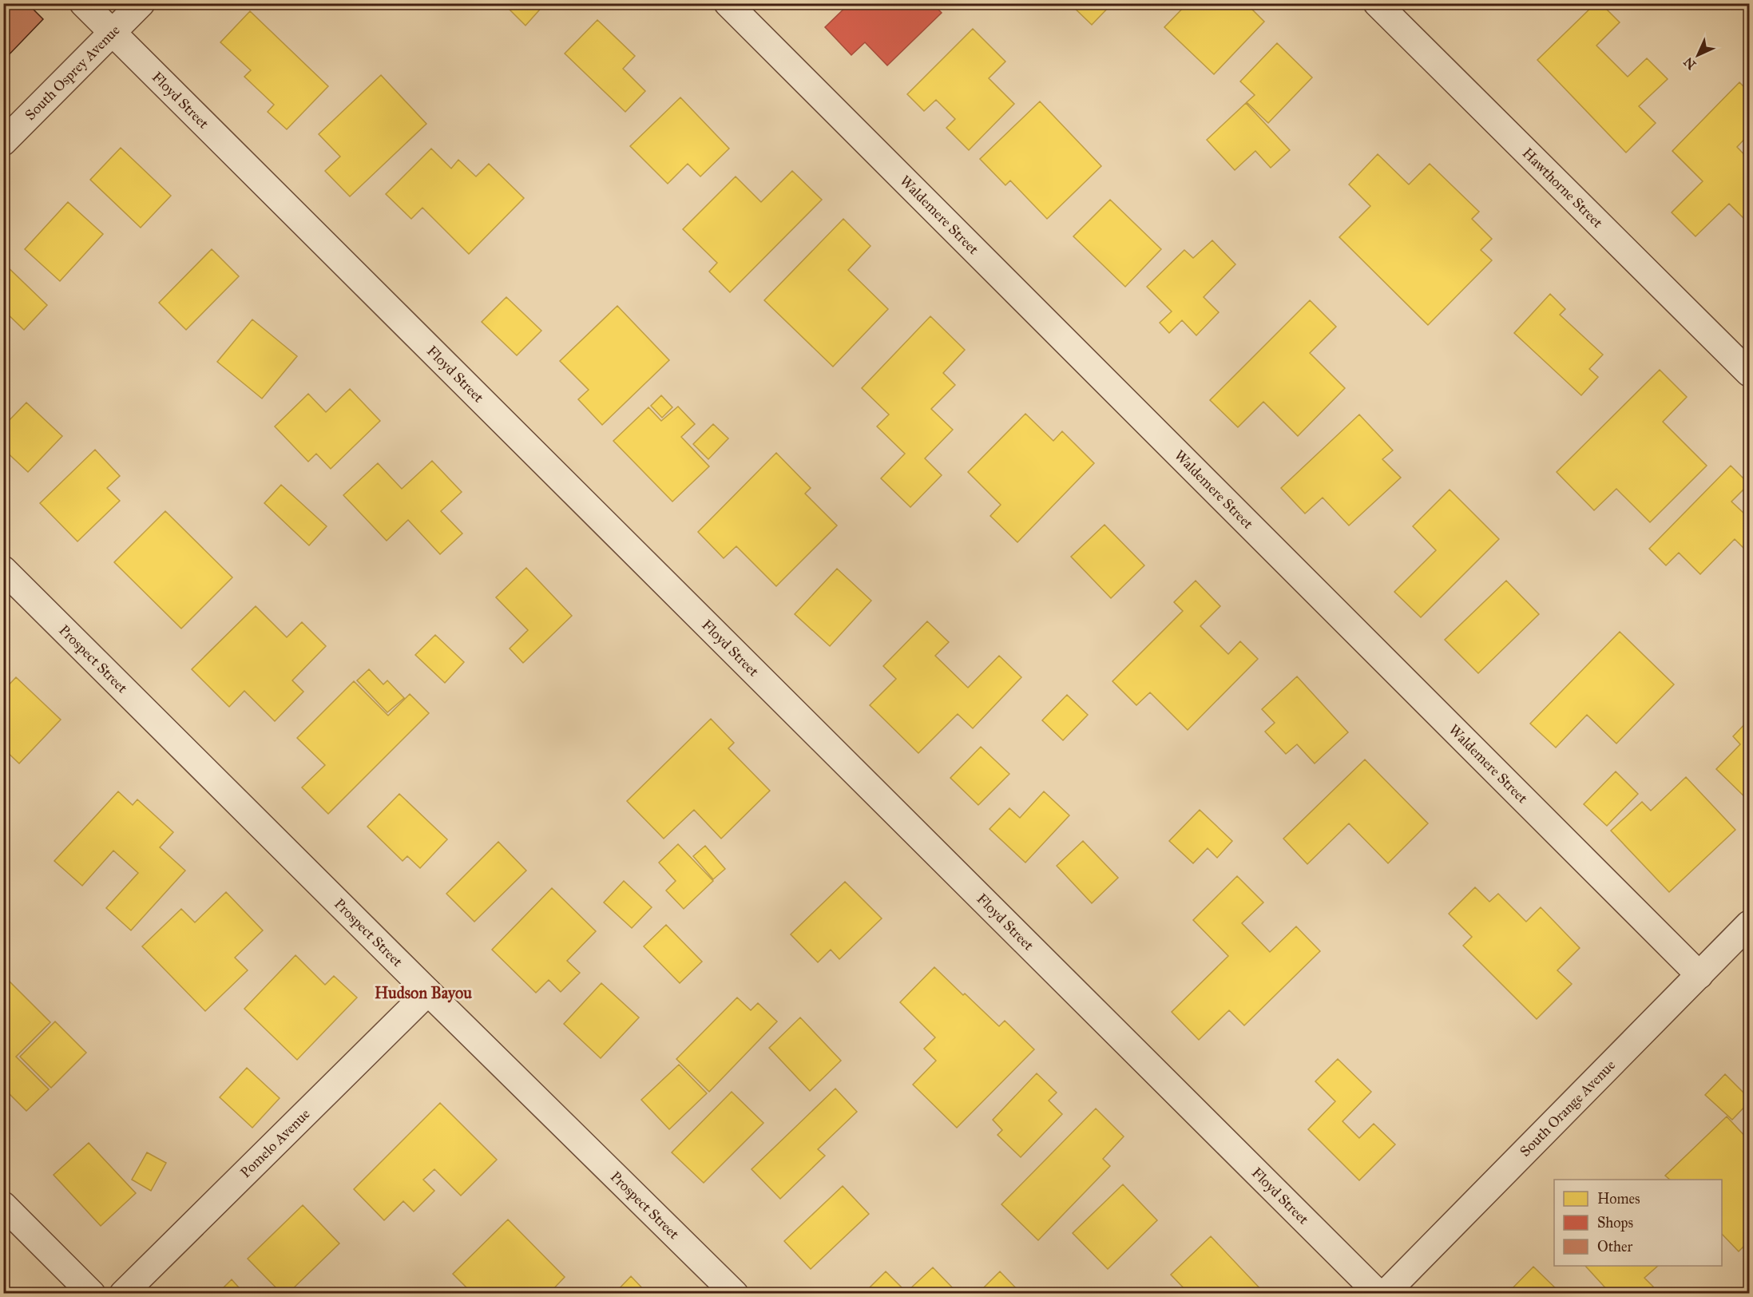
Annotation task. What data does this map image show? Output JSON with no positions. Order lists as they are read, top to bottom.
{
  "streets": {
    "street": [
      "South Osprey Avenue",
      "Floyd Street",
      "Hawthorne Street",
      "Waldemere Street",
      "Prospect Street",
      "South Orange Avenue",
      "Pomelo Avenue"
    ]
  },
  "crossings": [
    ["South Osprey Avenue", "Floyd Street"],
    ["Waldemere Street", "South Orange Avenue"],
    ["Prospect Street", "Pomelo Avenue"]
  ],
  "districts": ["Hudson Bayou"],
  "legend": ["Homes", "Shops", "Other"],
  "north": "bottom left"
}
